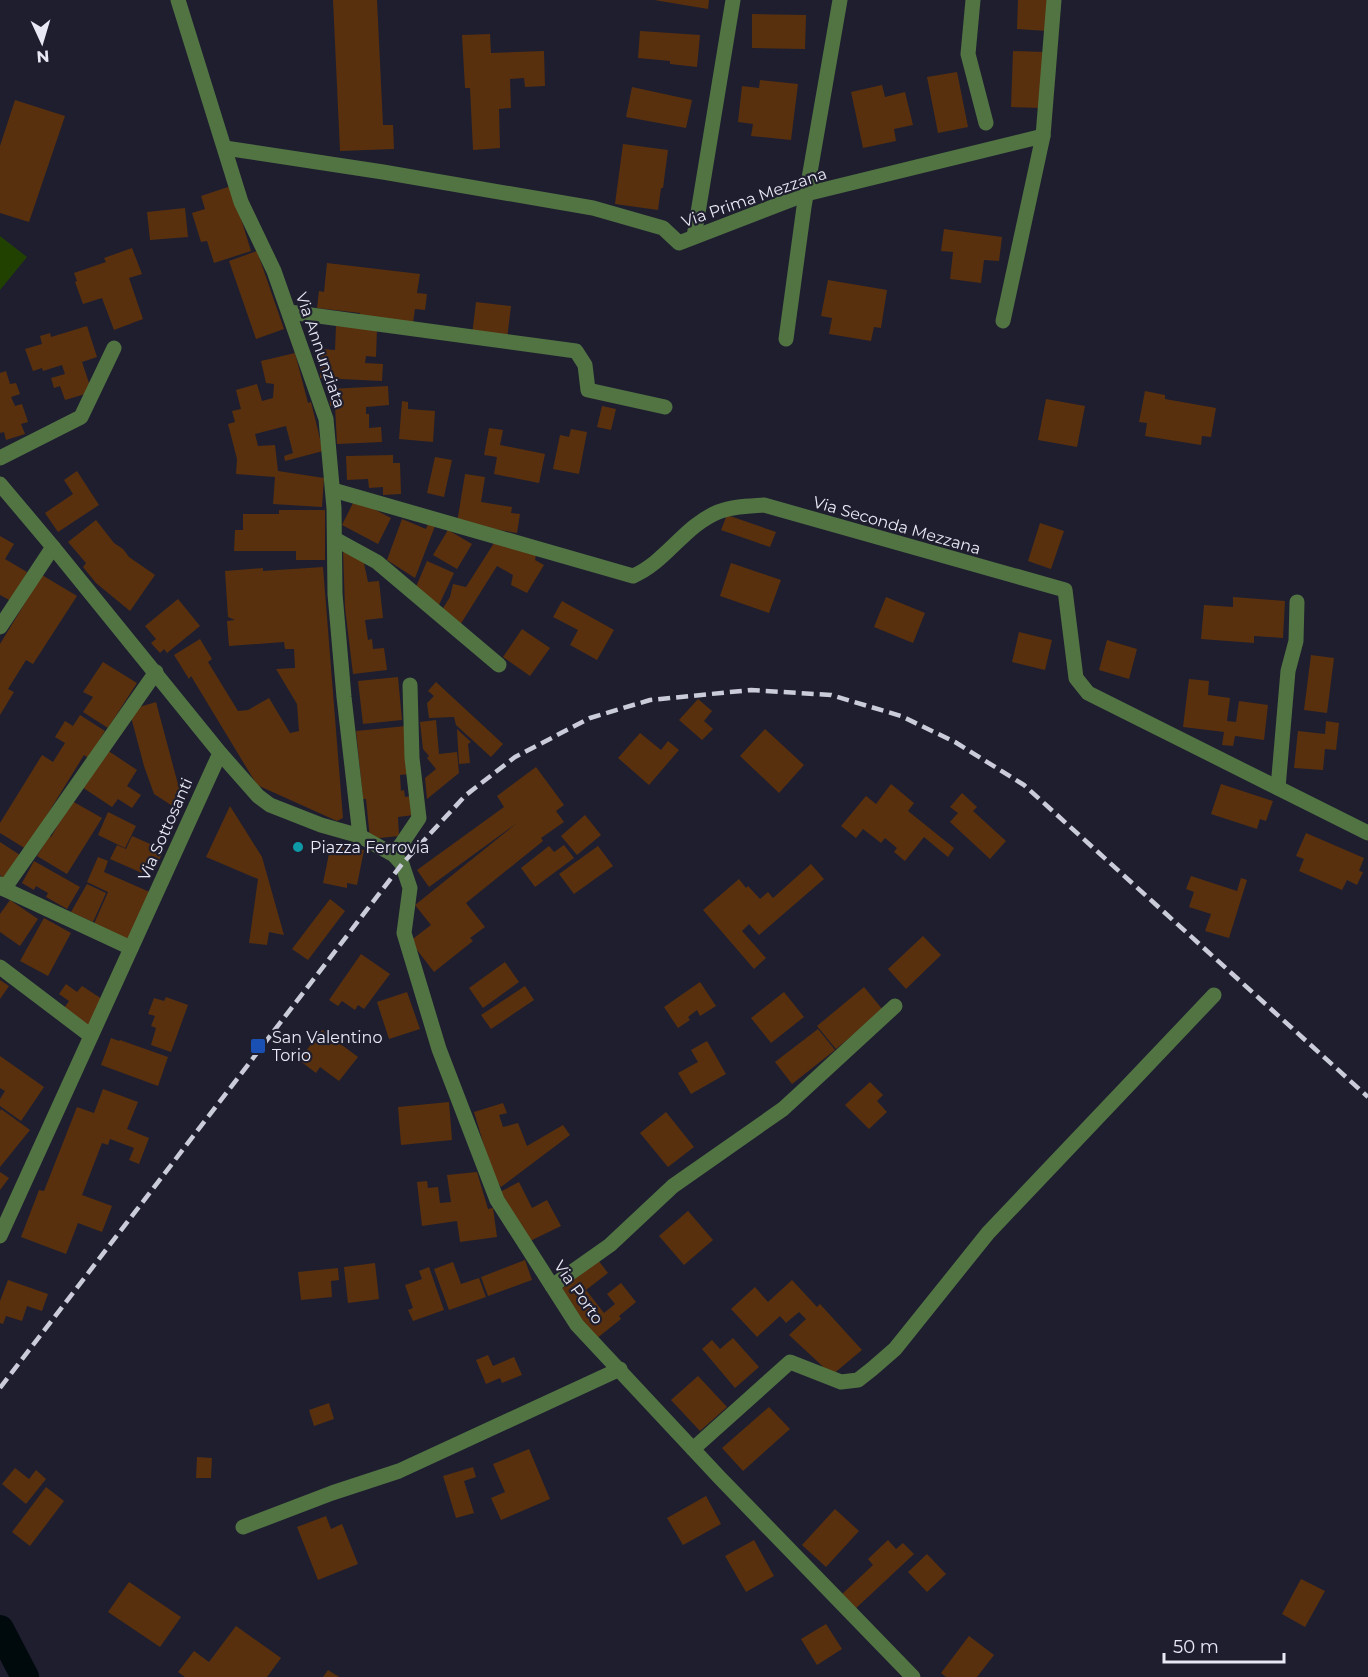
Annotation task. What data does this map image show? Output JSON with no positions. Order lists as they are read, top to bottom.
{
  "streets": {
    "street": [
      "Via Prima Mezzana",
      "Via Annunziata",
      "Via Seconda Mezzana",
      "Via Sottosanti",
      "Via Porto"
    ]
  },
  "crossings": [
    ["Via Prima Mezzana", "Via Annunziata"],
    ["Via Annunziata", "Via Seconda Mezzana"]
  ],
  "places": {
    "other": ["Piazza Ferrovia"],
    "transit": ["San Valentino Torio"]
  },
  "scale_bar": "50 m",
  "north": "bottom"
}
